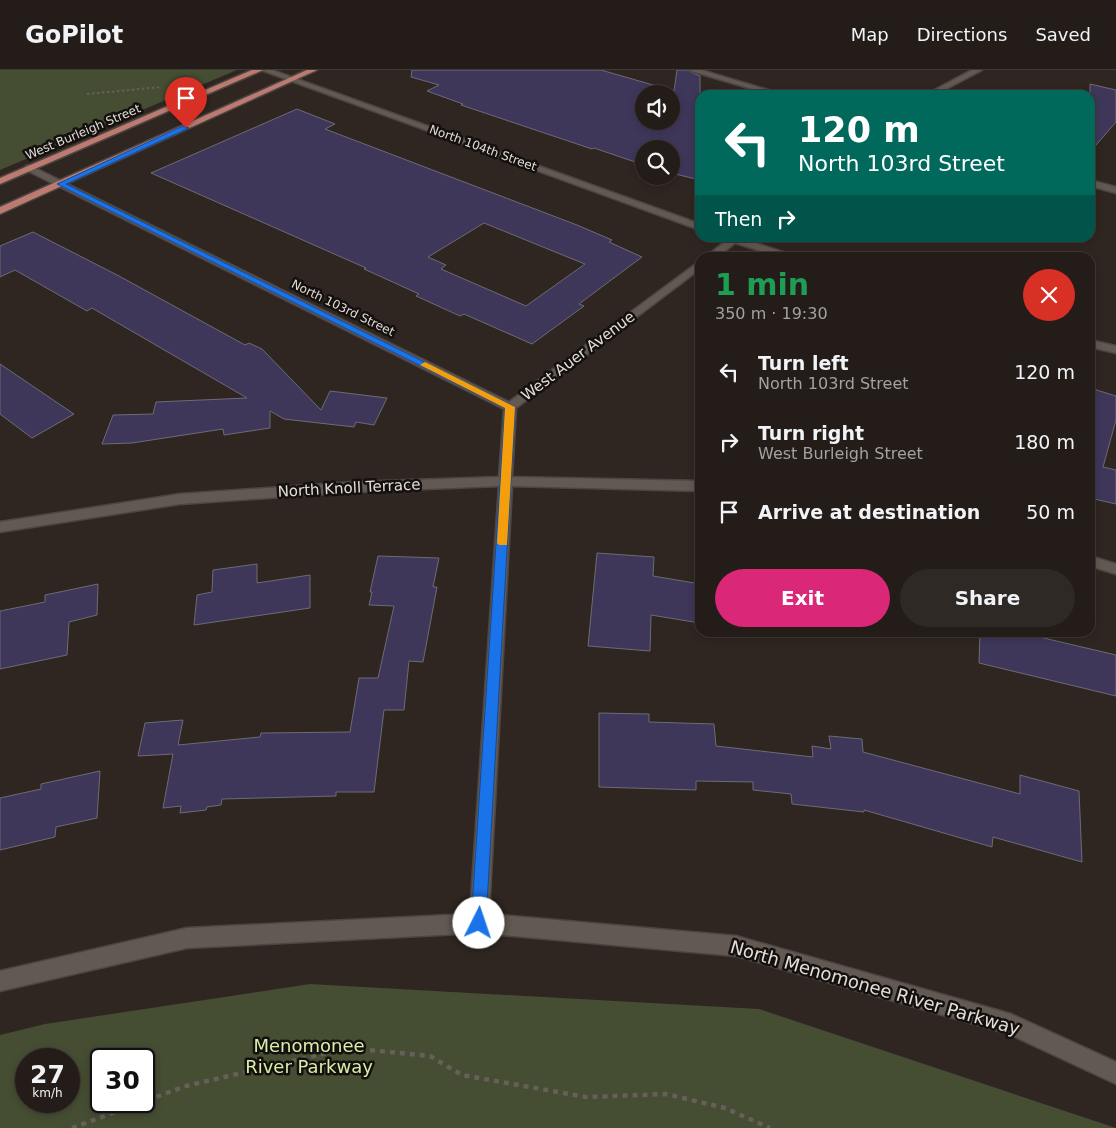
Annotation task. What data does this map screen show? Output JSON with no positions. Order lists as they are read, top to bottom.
{
  "streets": {
    "main road": ["West Burleigh Street"],
    "street": [
      "North 104th Street",
      "North 103rd Street",
      "West Auer Avenue",
      "North Knoll Terrace",
      "North Menomonee River Parkway"
    ]
  },
  "crossings": [
    ["West Burleigh Street", "North 103rd Street"],
    ["North 103rd Street", "West Auer Avenue"],
    ["West Auer Avenue", "North Knoll Terrace"],
    ["West Auer Avenue", "North Menomonee River Parkway"]
  ],
  "parks": ["Menomonee River Parkway"],
  "page": {
    "header": "GoPilot",
    "nav": ["Map", "Directions", "Saved"],
    "turn": ["120 m", "North 103rd Street"],
    "then": "Then",
    "heading": ["1 min", "350 m · 19:30"],
    "list": [
      {
        "name": "Turn left",
        "note": "North 103rd Street",
        "value": "120 m"
      },
      {
        "name": "Turn right",
        "note": "West Burleigh Street",
        "value": "180 m"
      },
      {
        "name": "Arrive at destination",
        "value": "50 m"
      }
    ],
    "buttons": ["Exit", "Share"],
    "speed": "27 km/h",
    "limit": "30"
  }
}
